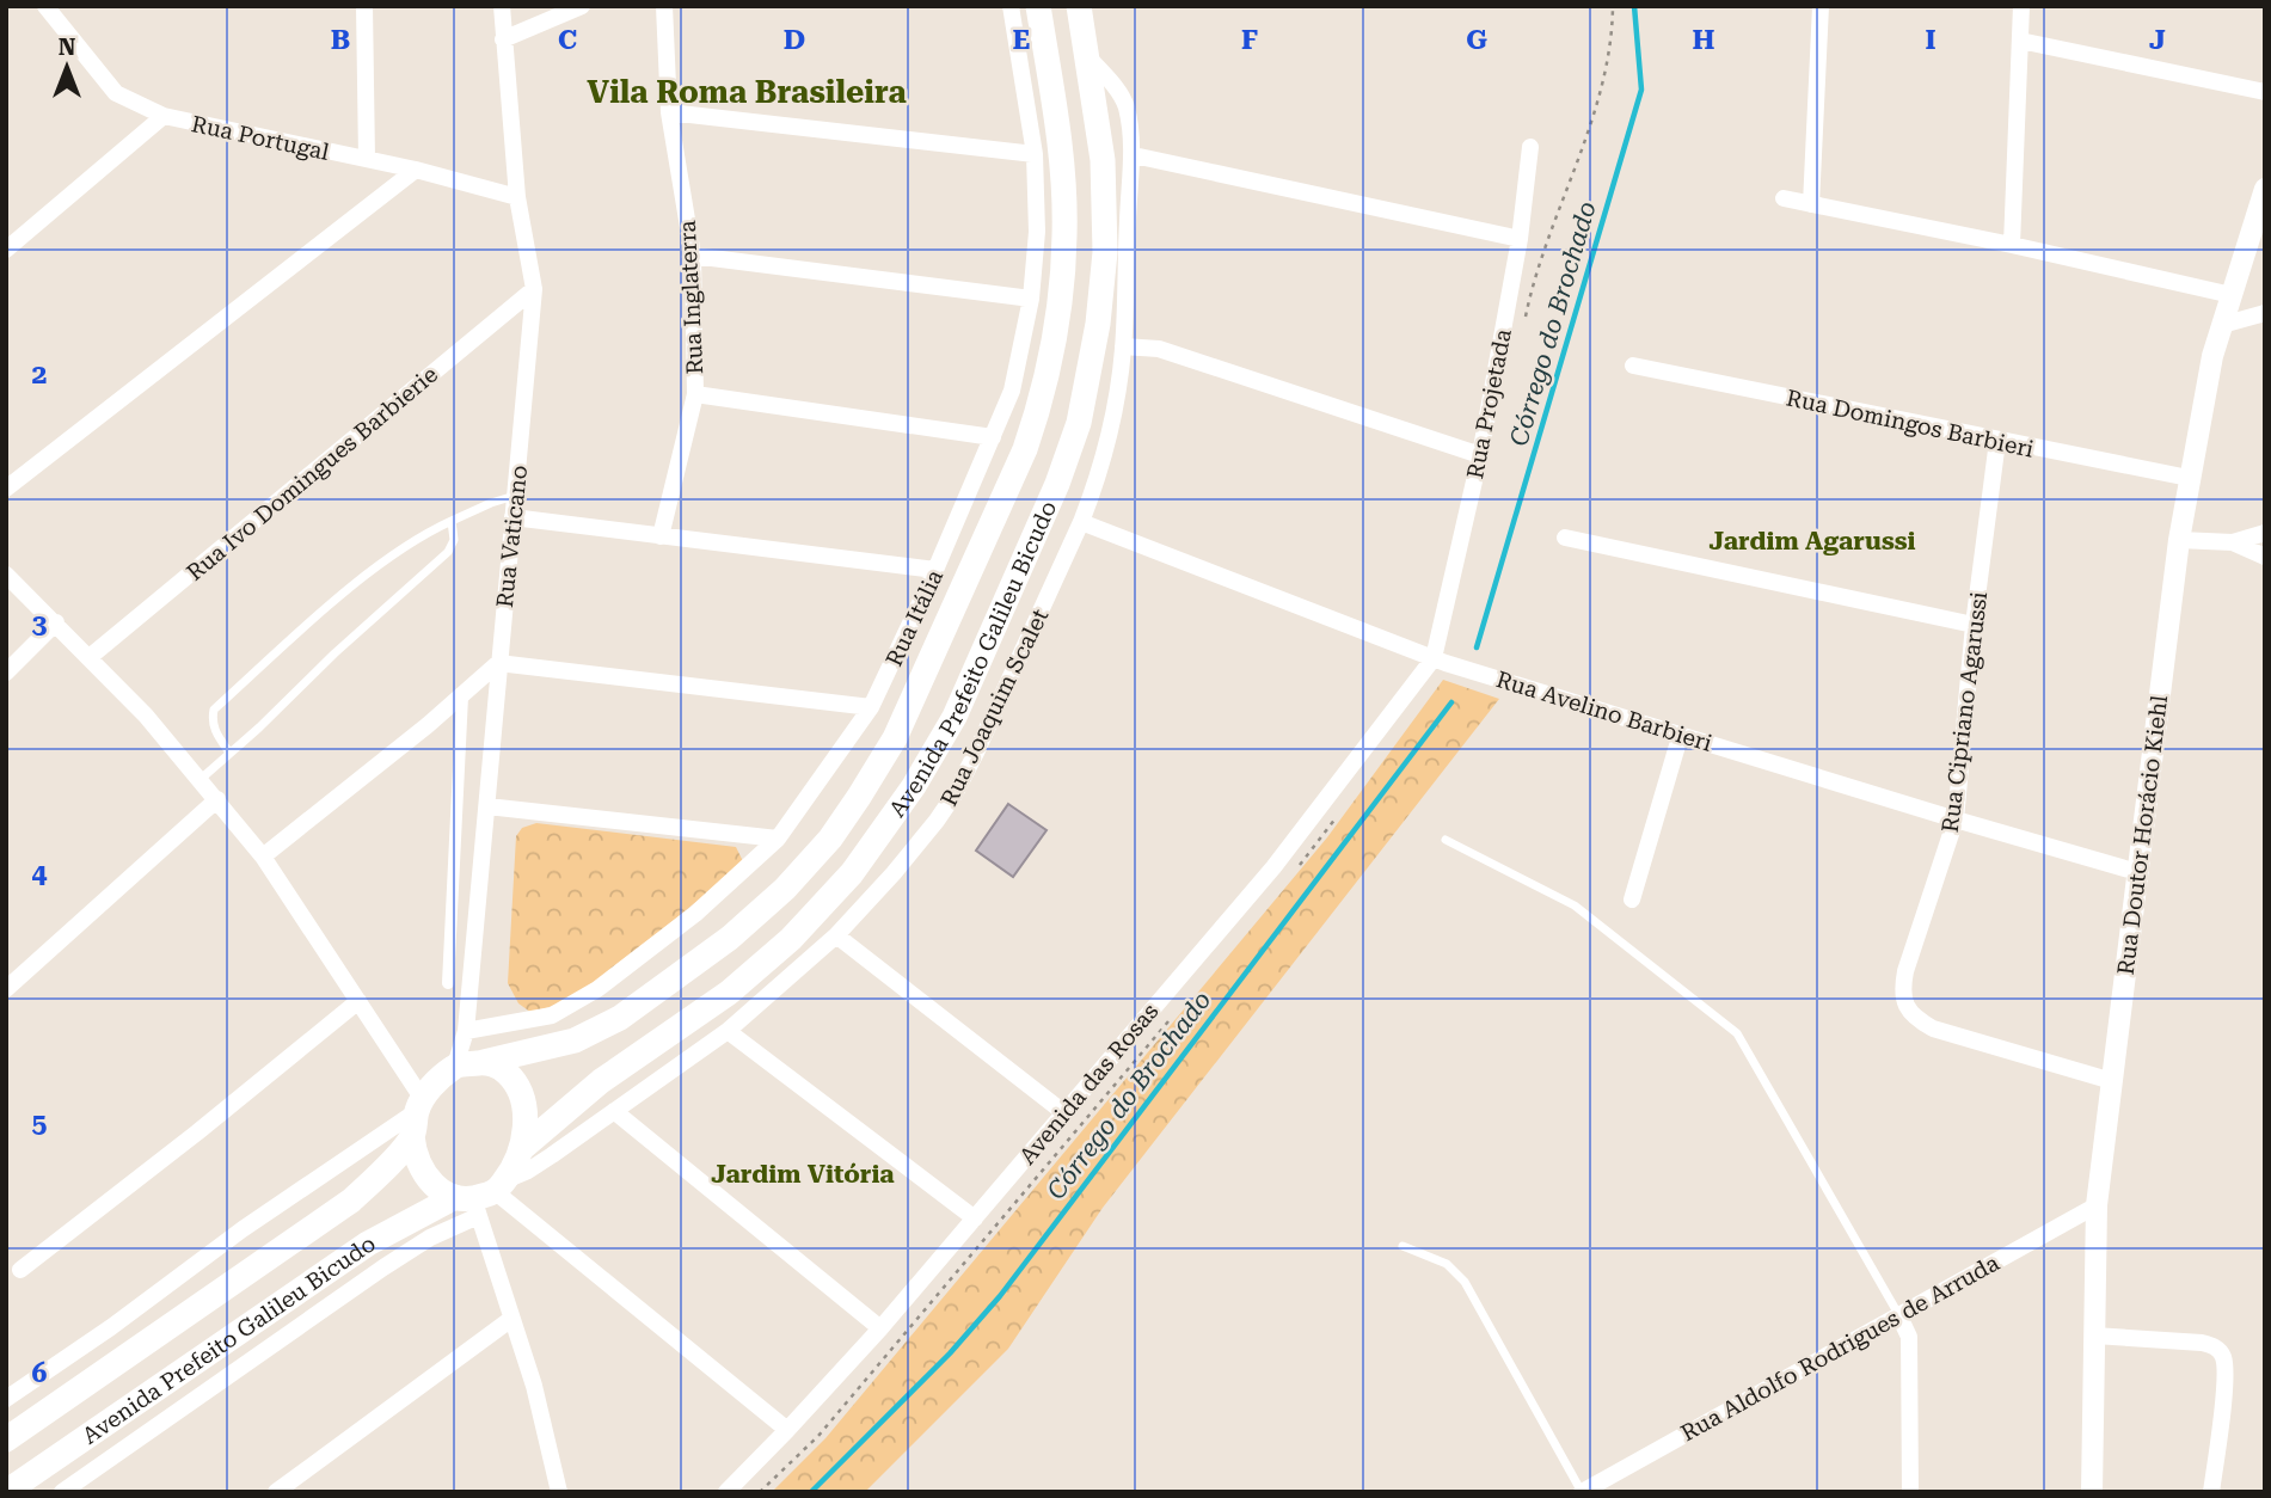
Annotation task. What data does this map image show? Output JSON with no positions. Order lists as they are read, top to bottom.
{
  "streets": {
    "main road": ["Avenida Prefeito Galileu Bicudo"],
    "street": [
      "Rua Portugal",
      "Rua Inglaterra",
      "Rua Projetada",
      "Rua Domingos Barbieri",
      "Rua Ivo Domingues Barbierie",
      "Rua Vaticano",
      "Rua Itália",
      "Rua Joaquim Scalet",
      "Rua Avelino Barbieri",
      "Rua Cipriano Agarussi",
      "Rua Doutor Horácio Kiehl",
      "Avenida das Rosas",
      "Rua Aldolfo Rodrigues de Arruda"
    ]
  },
  "crossings": [
    ["Rua Portugal", "Rua Vaticano"],
    ["Rua Projetada", "Rua Avelino Barbieri"],
    ["Rua Projetada", "Avenida das Rosas"],
    ["Rua Domingos Barbieri", "Rua Cipriano Agarussi"],
    ["Rua Domingos Barbieri", "Rua Doutor Horácio Kiehl"],
    ["Rua Ivo Domingues Barbierie", "Rua Vaticano"],
    ["Rua Vaticano", "Rua Itália"],
    ["Rua Vaticano", "Avenida Prefeito Galileu Bicudo"],
    ["Rua Vaticano", "Rua Joaquim Scalet"],
    ["Avenida Prefeito Galileu Bicudo", "Rua Joaquim Scalet"],
    ["Rua Joaquim Scalet", "Rua Avelino Barbieri"],
    ["Rua Avelino Barbieri", "Rua Cipriano Agarussi"],
    ["Rua Avelino Barbieri", "Rua Doutor Horácio Kiehl"],
    ["Rua Avelino Barbieri", "Avenida das Rosas"],
    ["Rua Cipriano Agarussi", "Rua Doutor Horácio Kiehl"],
    ["Rua Doutor Horácio Kiehl", "Rua Aldolfo Rodrigues de Arruda"]
  ],
  "districts": ["Vila Roma Brasileira", "Jardim Agarussi", "Jardim Vitória"],
  "water": ["Córrego do Brochado"],
  "north": "top",
  "grid": {
    "columns": [
      "B",
      "C",
      "D",
      "E",
      "F",
      "G",
      "H",
      "I",
      "J"
    ],
    "rows": [
      "2",
      "3",
      "4",
      "5",
      "6"
    ]
  }
}
